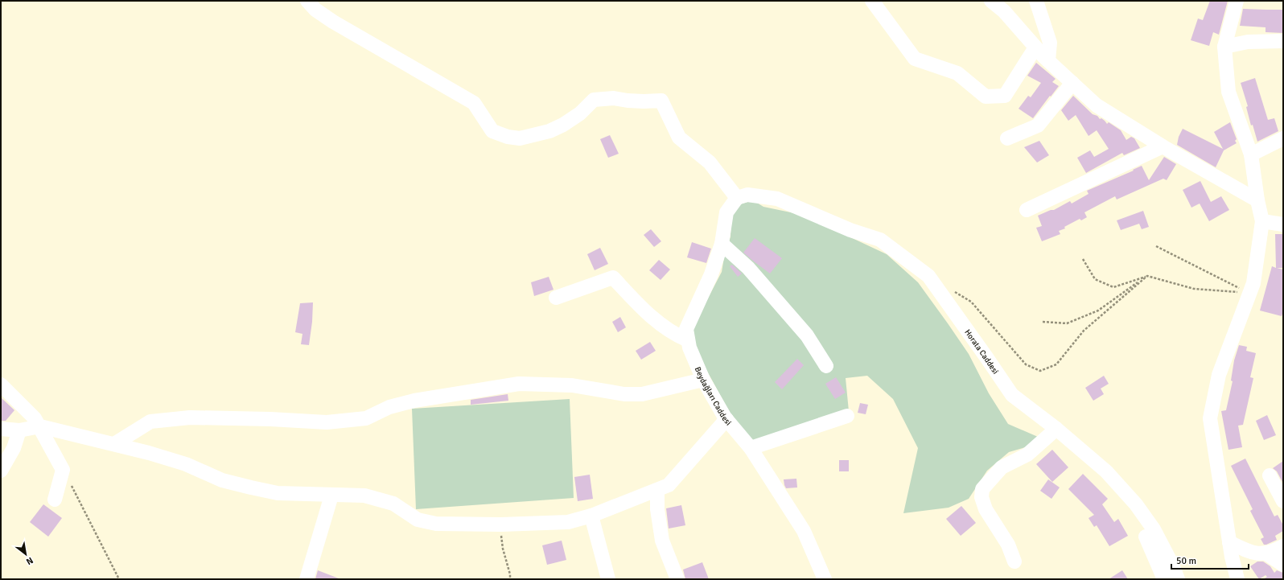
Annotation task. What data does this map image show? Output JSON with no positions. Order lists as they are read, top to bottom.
{
  "streets": {
    "street": ["Horata Caddesi", "Beydağları Caddesi"]
  },
  "crossings": [
    ["Horata Caddesi", "Beydağları Caddesi"]
  ],
  "scale_bar": "50 m",
  "north": "bottom right"
}
